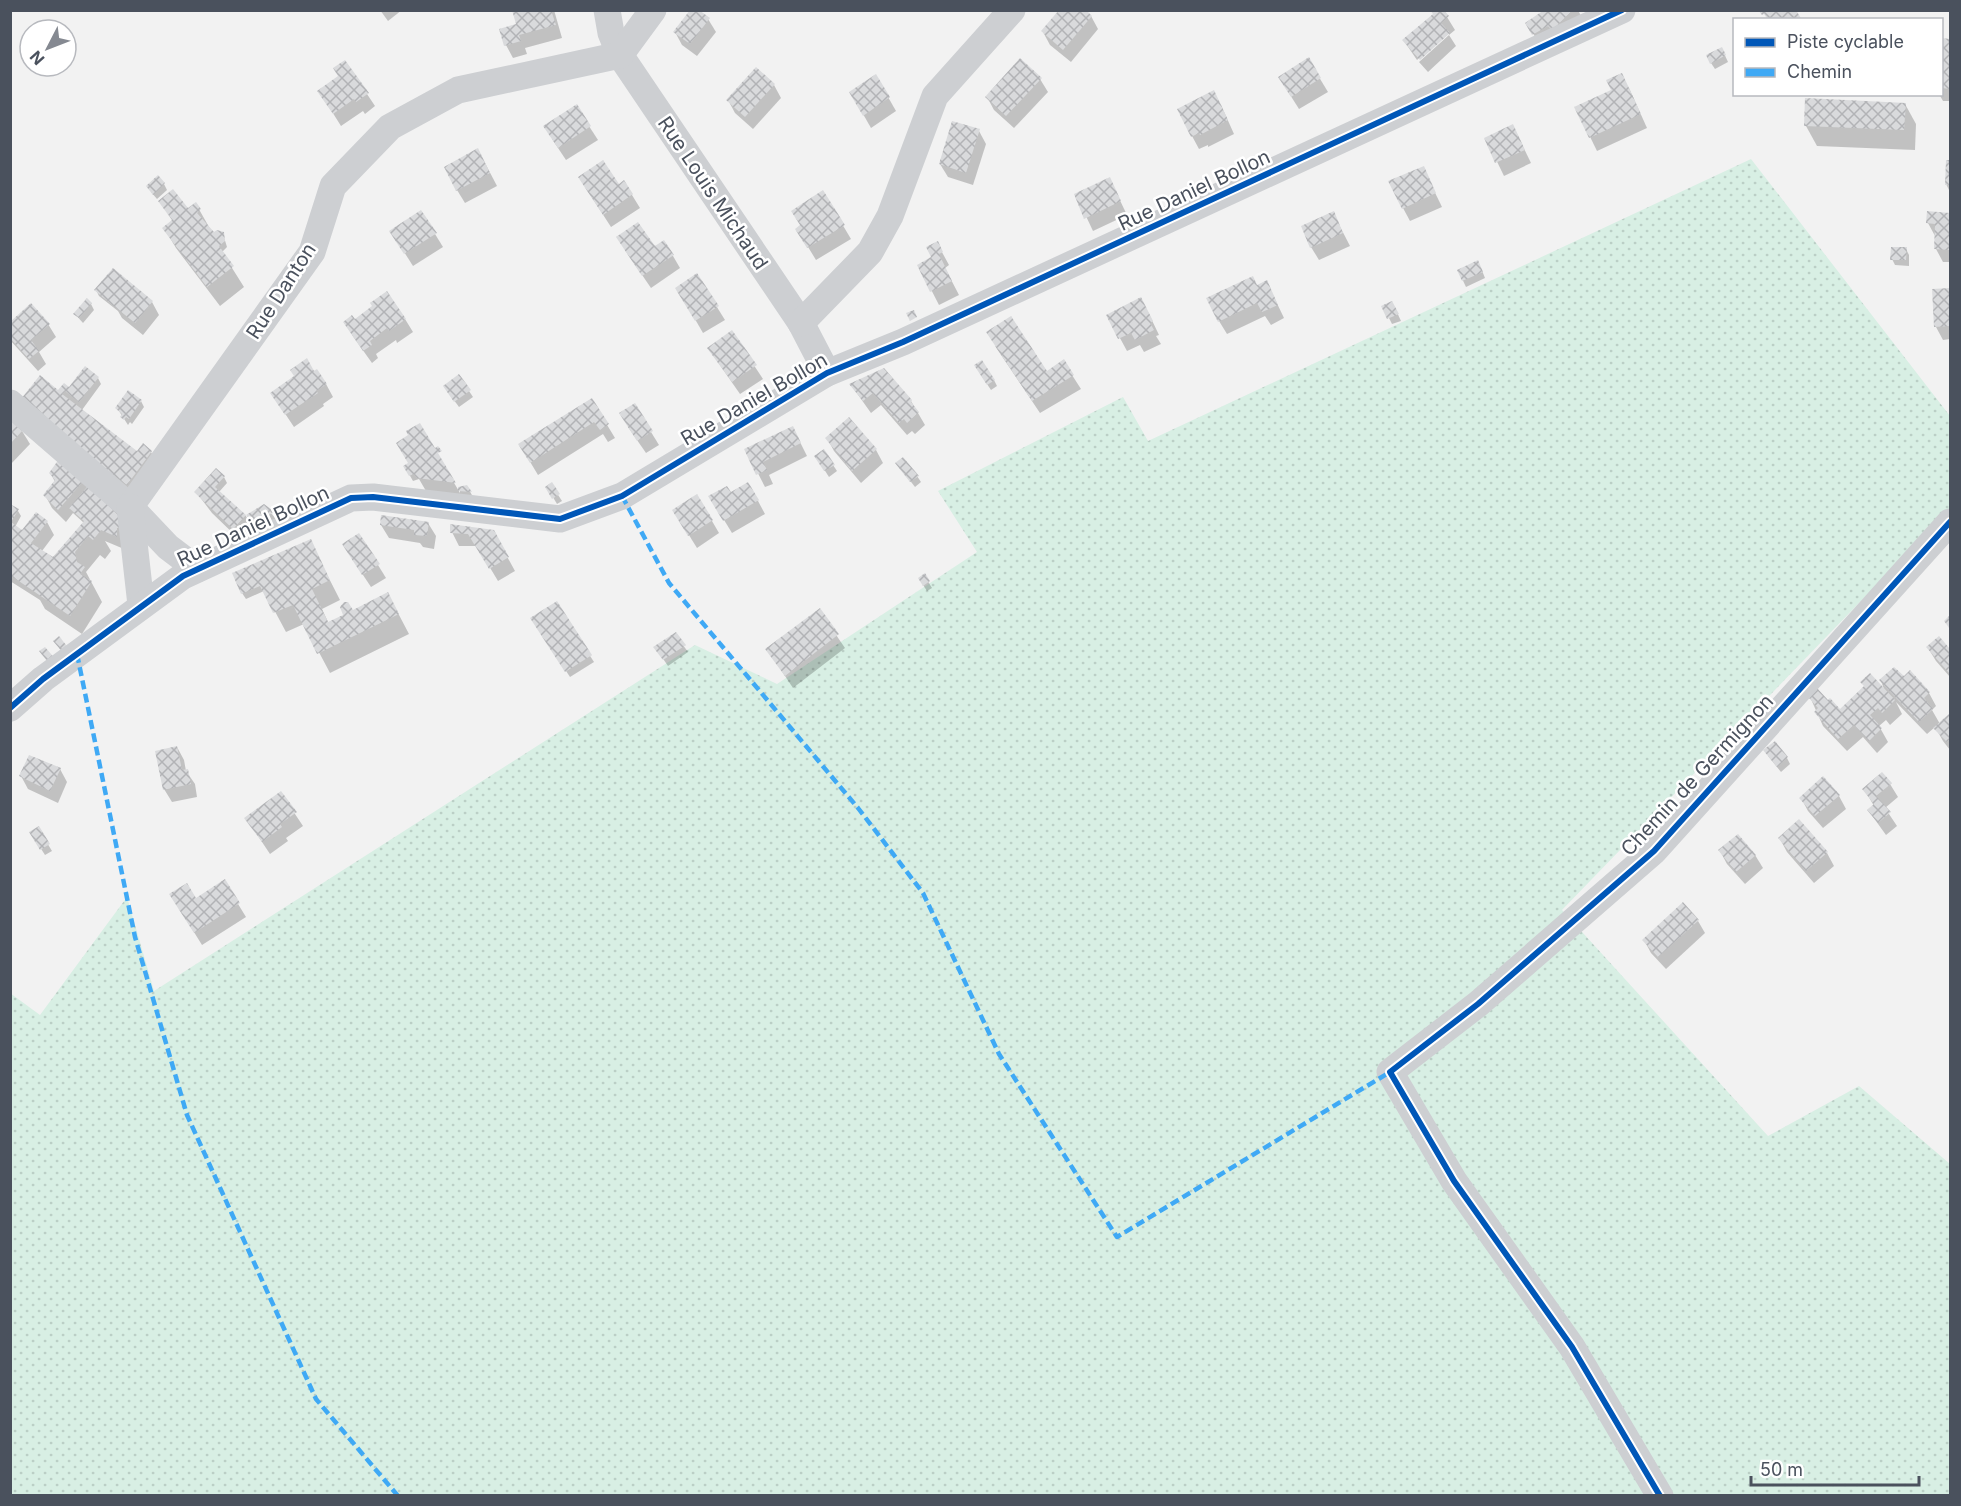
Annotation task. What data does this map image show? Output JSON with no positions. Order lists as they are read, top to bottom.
{
  "streets": {
    "street": [
      "Rue Daniel Bollon",
      "Rue Louis Michaud",
      "Rue Danton",
      "Chemin de Germignon"
    ]
  },
  "crossings": [
    ["Rue Daniel Bollon", "Rue Louis Michaud"],
    ["Rue Louis Michaud", "Rue Danton"]
  ],
  "legend": ["Piste cyclable", "Chemin"],
  "scale_bar": "50 m",
  "north": "bottom left"
}
